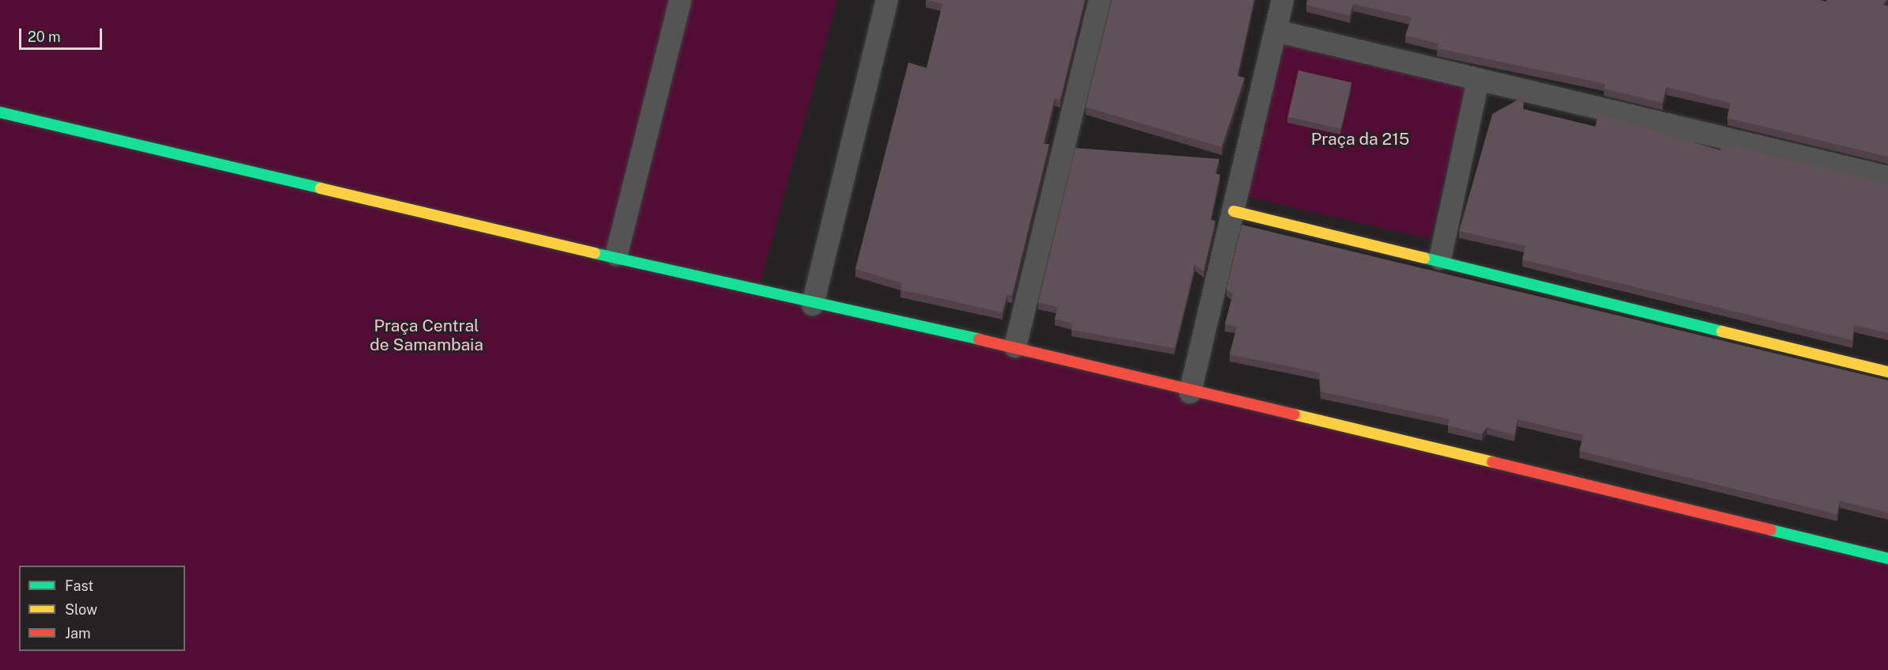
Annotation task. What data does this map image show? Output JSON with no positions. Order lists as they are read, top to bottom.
{
  "parks": ["Praça da 215", "Praça Central de Samambaia"],
  "legend": ["Fast", "Slow", "Jam"],
  "scale_bar": "20 m"
}
